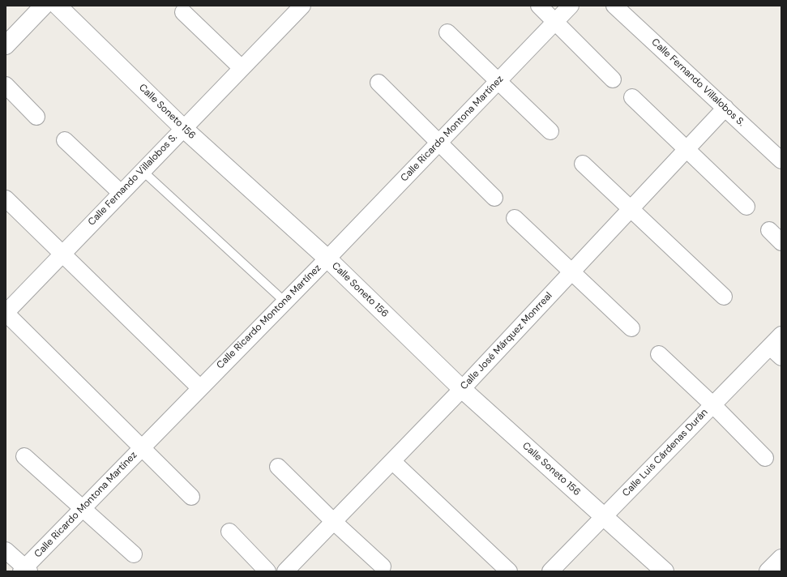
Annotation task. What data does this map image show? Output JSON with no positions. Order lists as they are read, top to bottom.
{
  "streets": {
    "street": [
      "Calle Fernando Villalobos S.",
      "Calle Soneto 156",
      "Calle Ricardo Montona Martínez",
      "Calle José Márquez Monrreal",
      "Calle Luis Cárdenas Durán"
    ]
  },
  "crossings": [
    ["Calle Fernando Villalobos S.", "Calle Soneto 156"],
    ["Calle Fernando Villalobos S.", "Calle José Márquez Monrreal"],
    ["Calle Soneto 156", "Calle Ricardo Montona Martínez"],
    ["Calle Soneto 156", "Calle José Márquez Monrreal"],
    ["Calle Soneto 156", "Calle Luis Cárdenas Durán"]
  ]
}
